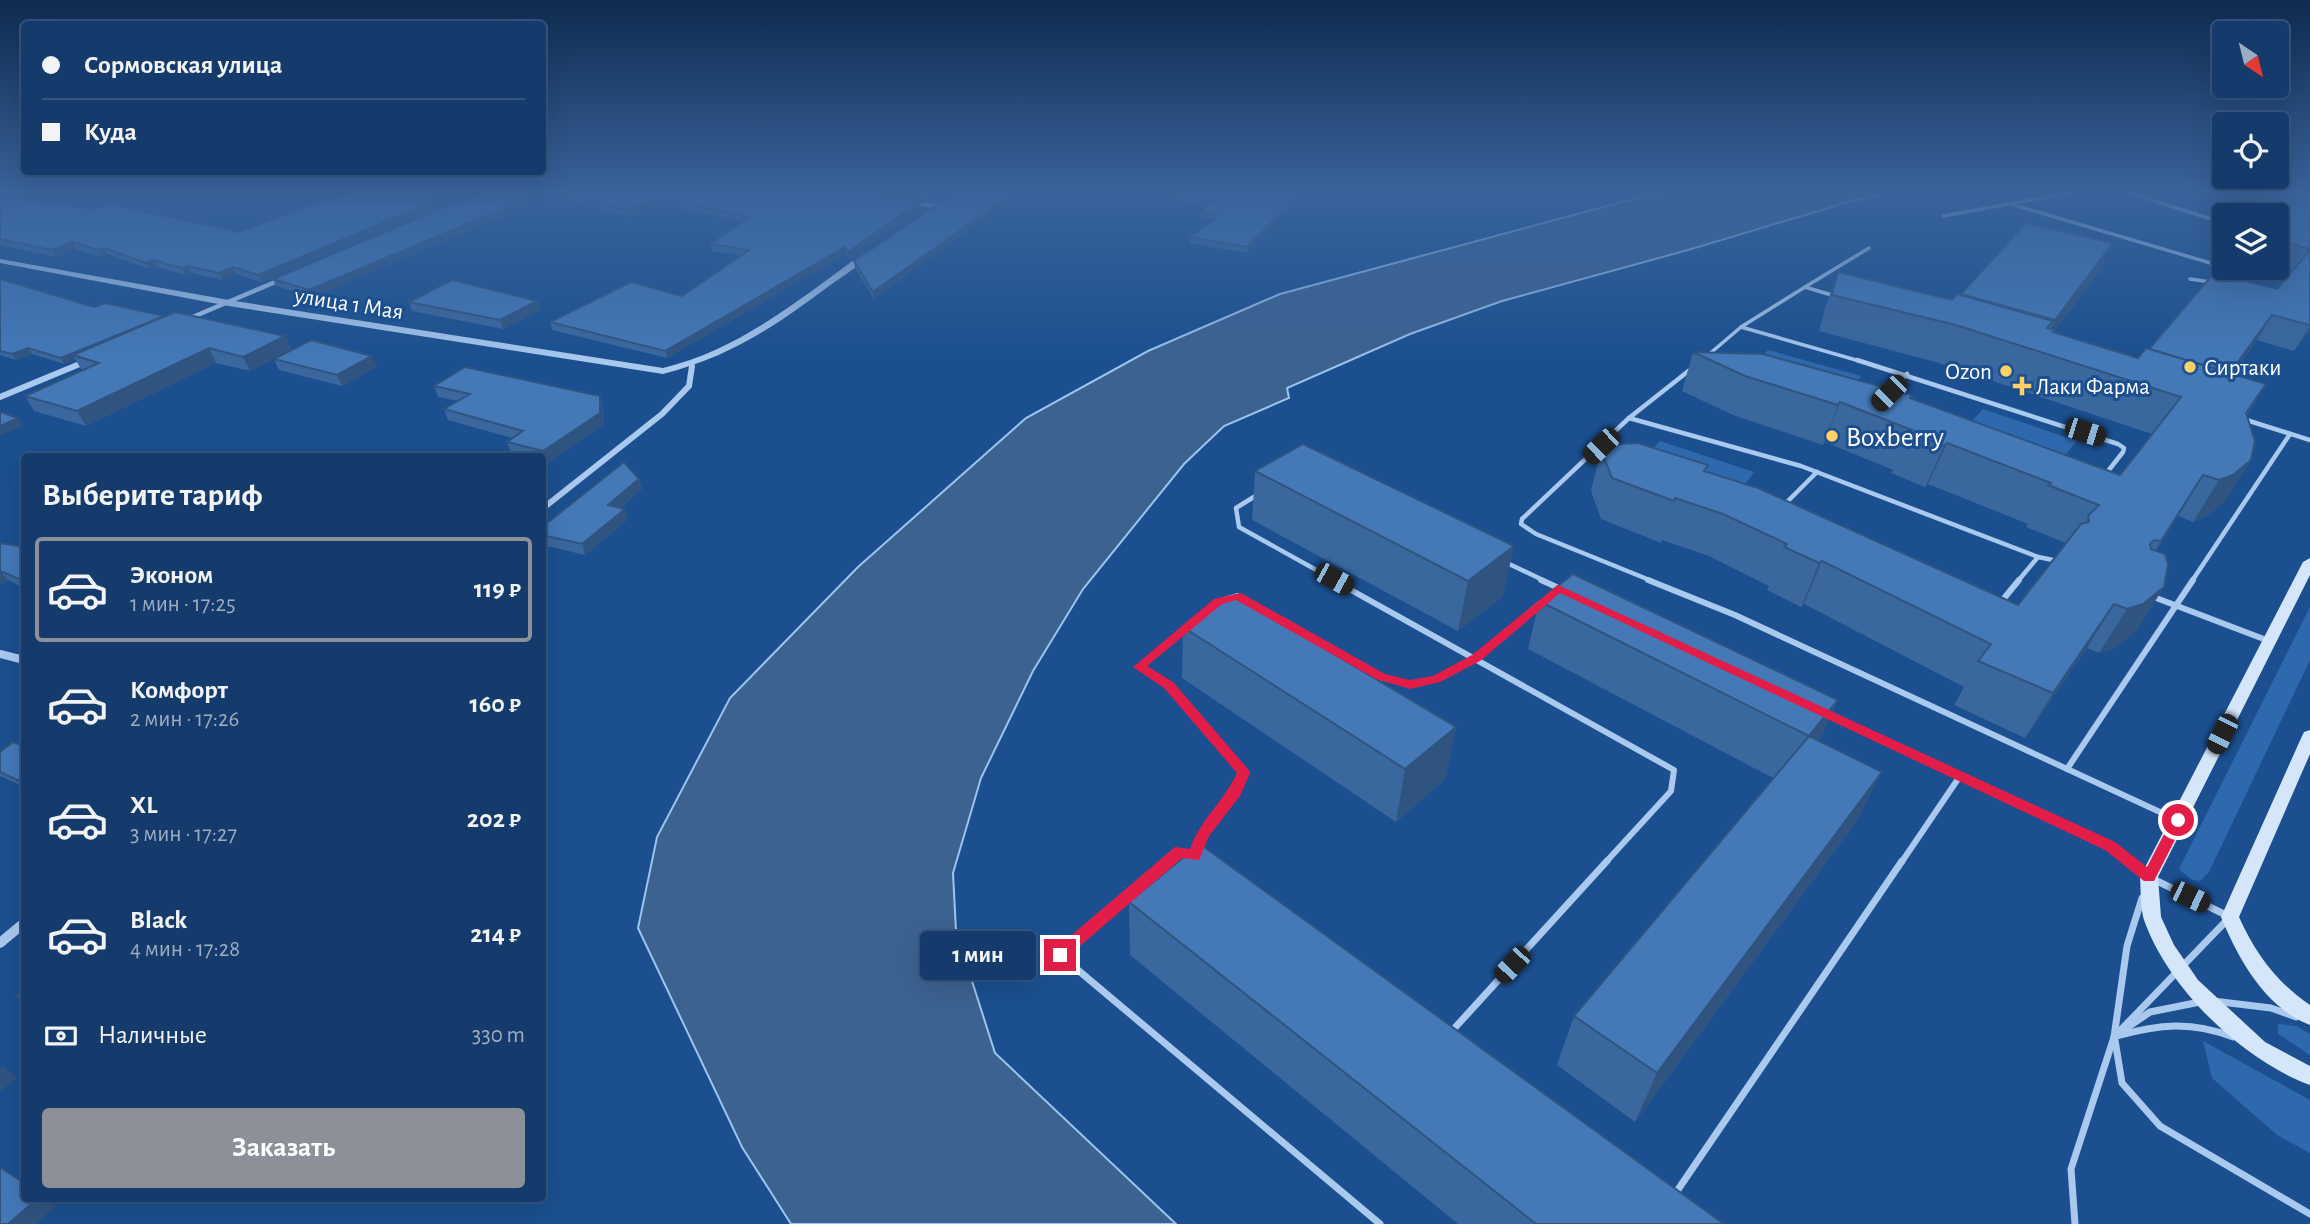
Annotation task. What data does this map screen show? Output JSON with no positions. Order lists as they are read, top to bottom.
{
  "streets": {
    "street": ["улица 1 Мая"]
  },
  "places": {
    "other": ["Сиртаки", "Ozon", "Boxberry"],
    "health": ["Лаки Фарма"]
  },
  "north": "bottom right",
  "page": {
    "banner": ["Сормовская улица", "Куда"],
    "heading": "Выберите тариф",
    "list": [
      {
        "name": "Эконом",
        "note": "1 мин · 17:25",
        "value": "119 ₽"
      },
      {
        "name": "Комфорт",
        "note": "2 мин · 17:26",
        "value": "160 ₽"
      },
      {
        "name": "XL",
        "note": "3 мин · 17:27",
        "value": "202 ₽"
      },
      {
        "name": "Black",
        "note": "4 мин · 17:28",
        "value": "214 ₽"
      }
    ],
    "bubble": "1 мин",
    "pay": ["Наличные", "330 m"],
    "buttons": "Заказать"
  }
}
